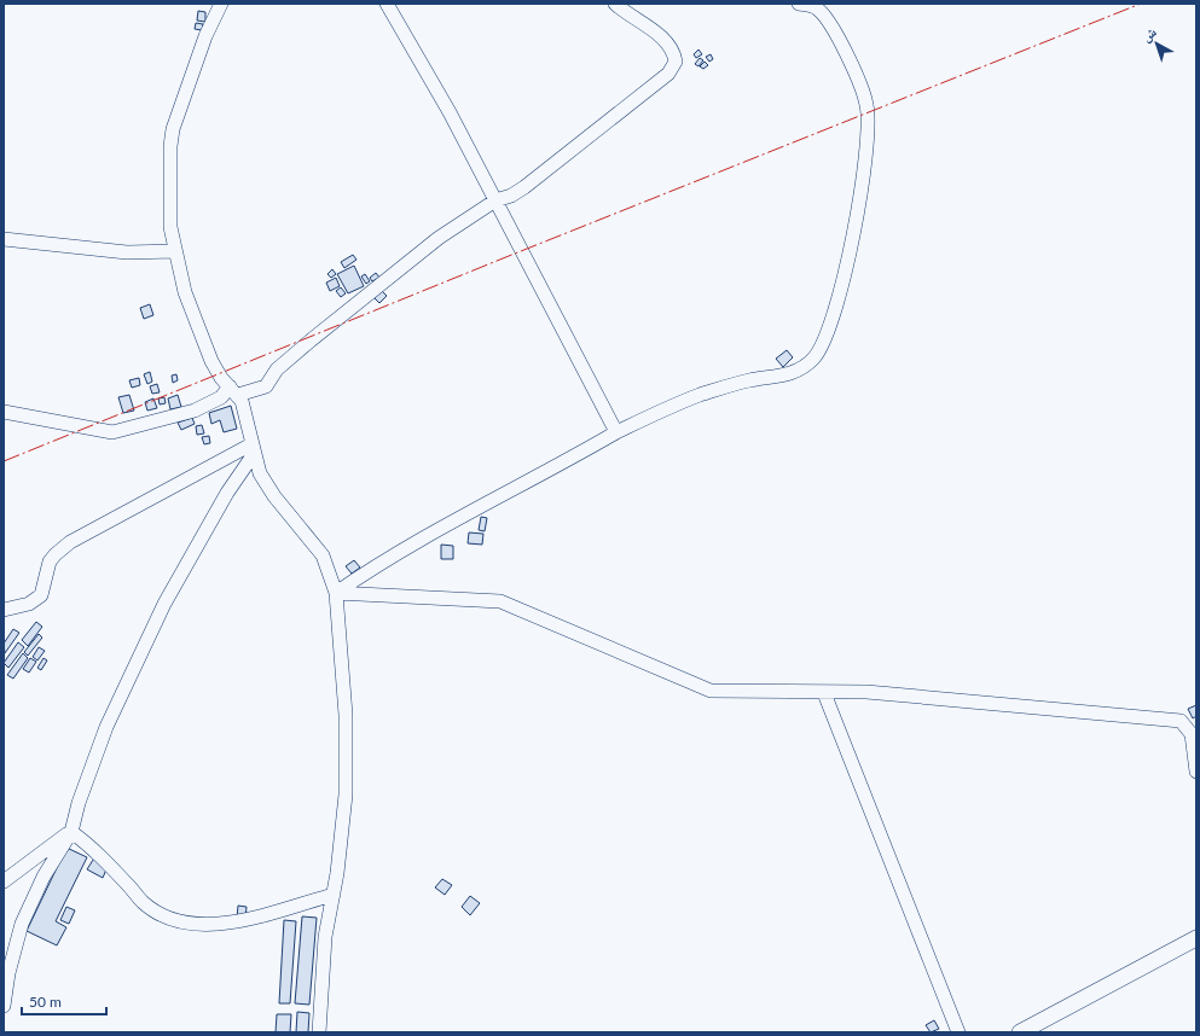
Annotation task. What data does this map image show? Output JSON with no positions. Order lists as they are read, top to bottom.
{
  "scale_bar": "50 m",
  "north": "top left"
}
